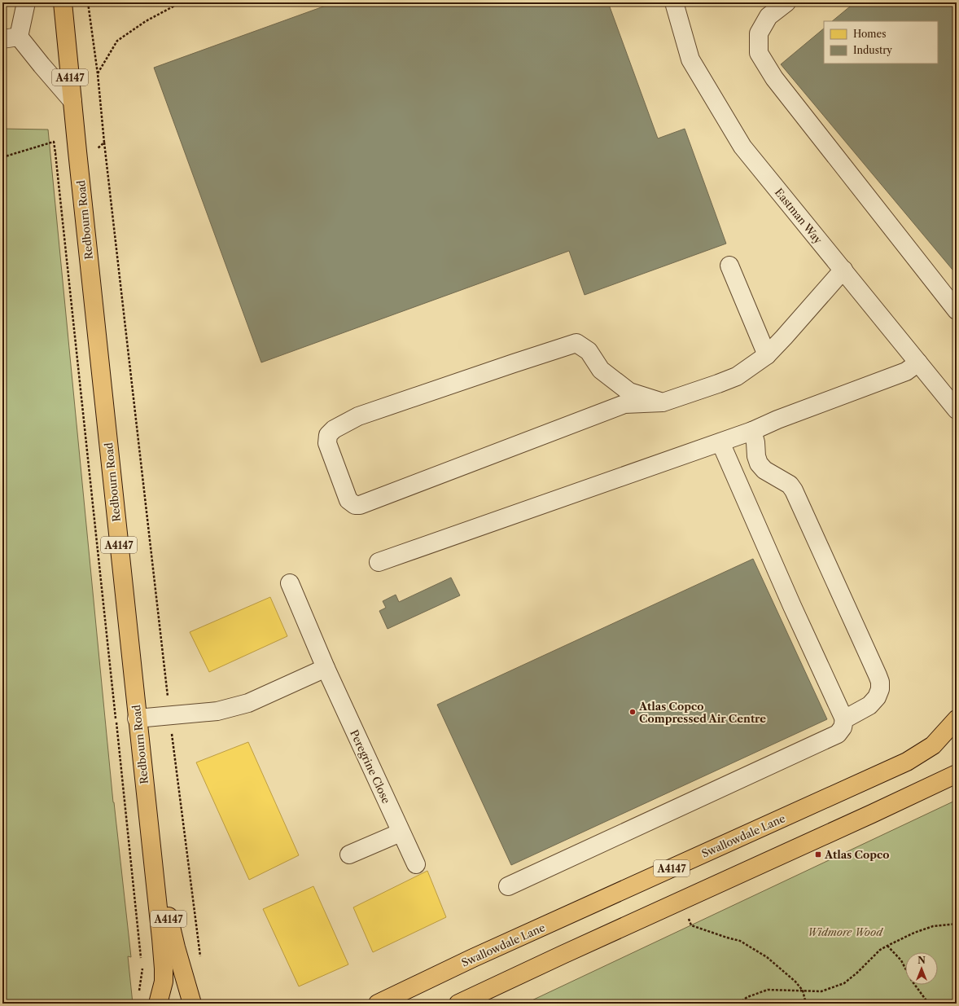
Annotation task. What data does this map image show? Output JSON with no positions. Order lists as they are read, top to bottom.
{
  "streets": {
    "main road": ["A4147", "Redbourn Road", "Swallowdale Lane"],
    "street": ["Eastman Way", "Peregrine Close"]
  },
  "crossings": [
    ["A4147", "Redbourn Road"]
  ],
  "parks": ["Widmore Wood"],
  "places": {
    "other": ["Atlas Copco Compressed Air Centre"],
    "transit": ["Atlas Copco"]
  },
  "legend": ["Homes", "Industry"],
  "north": "top"
}
